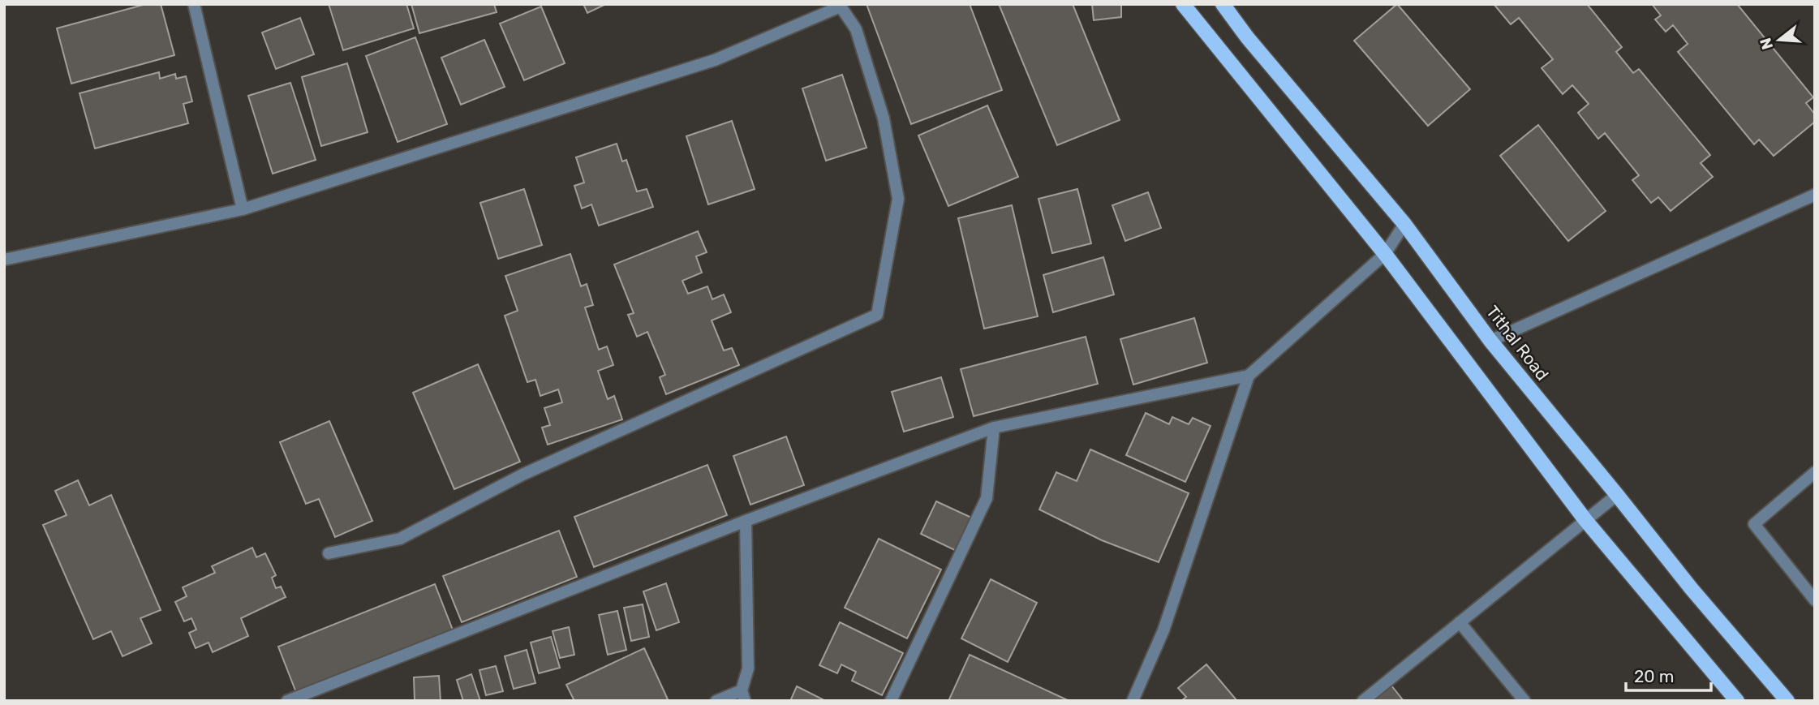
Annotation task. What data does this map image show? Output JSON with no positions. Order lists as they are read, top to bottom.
{
  "streets": {
    "main road": ["Tithal Road"]
  },
  "scale_bar": "20 m",
  "north": "left"
}
